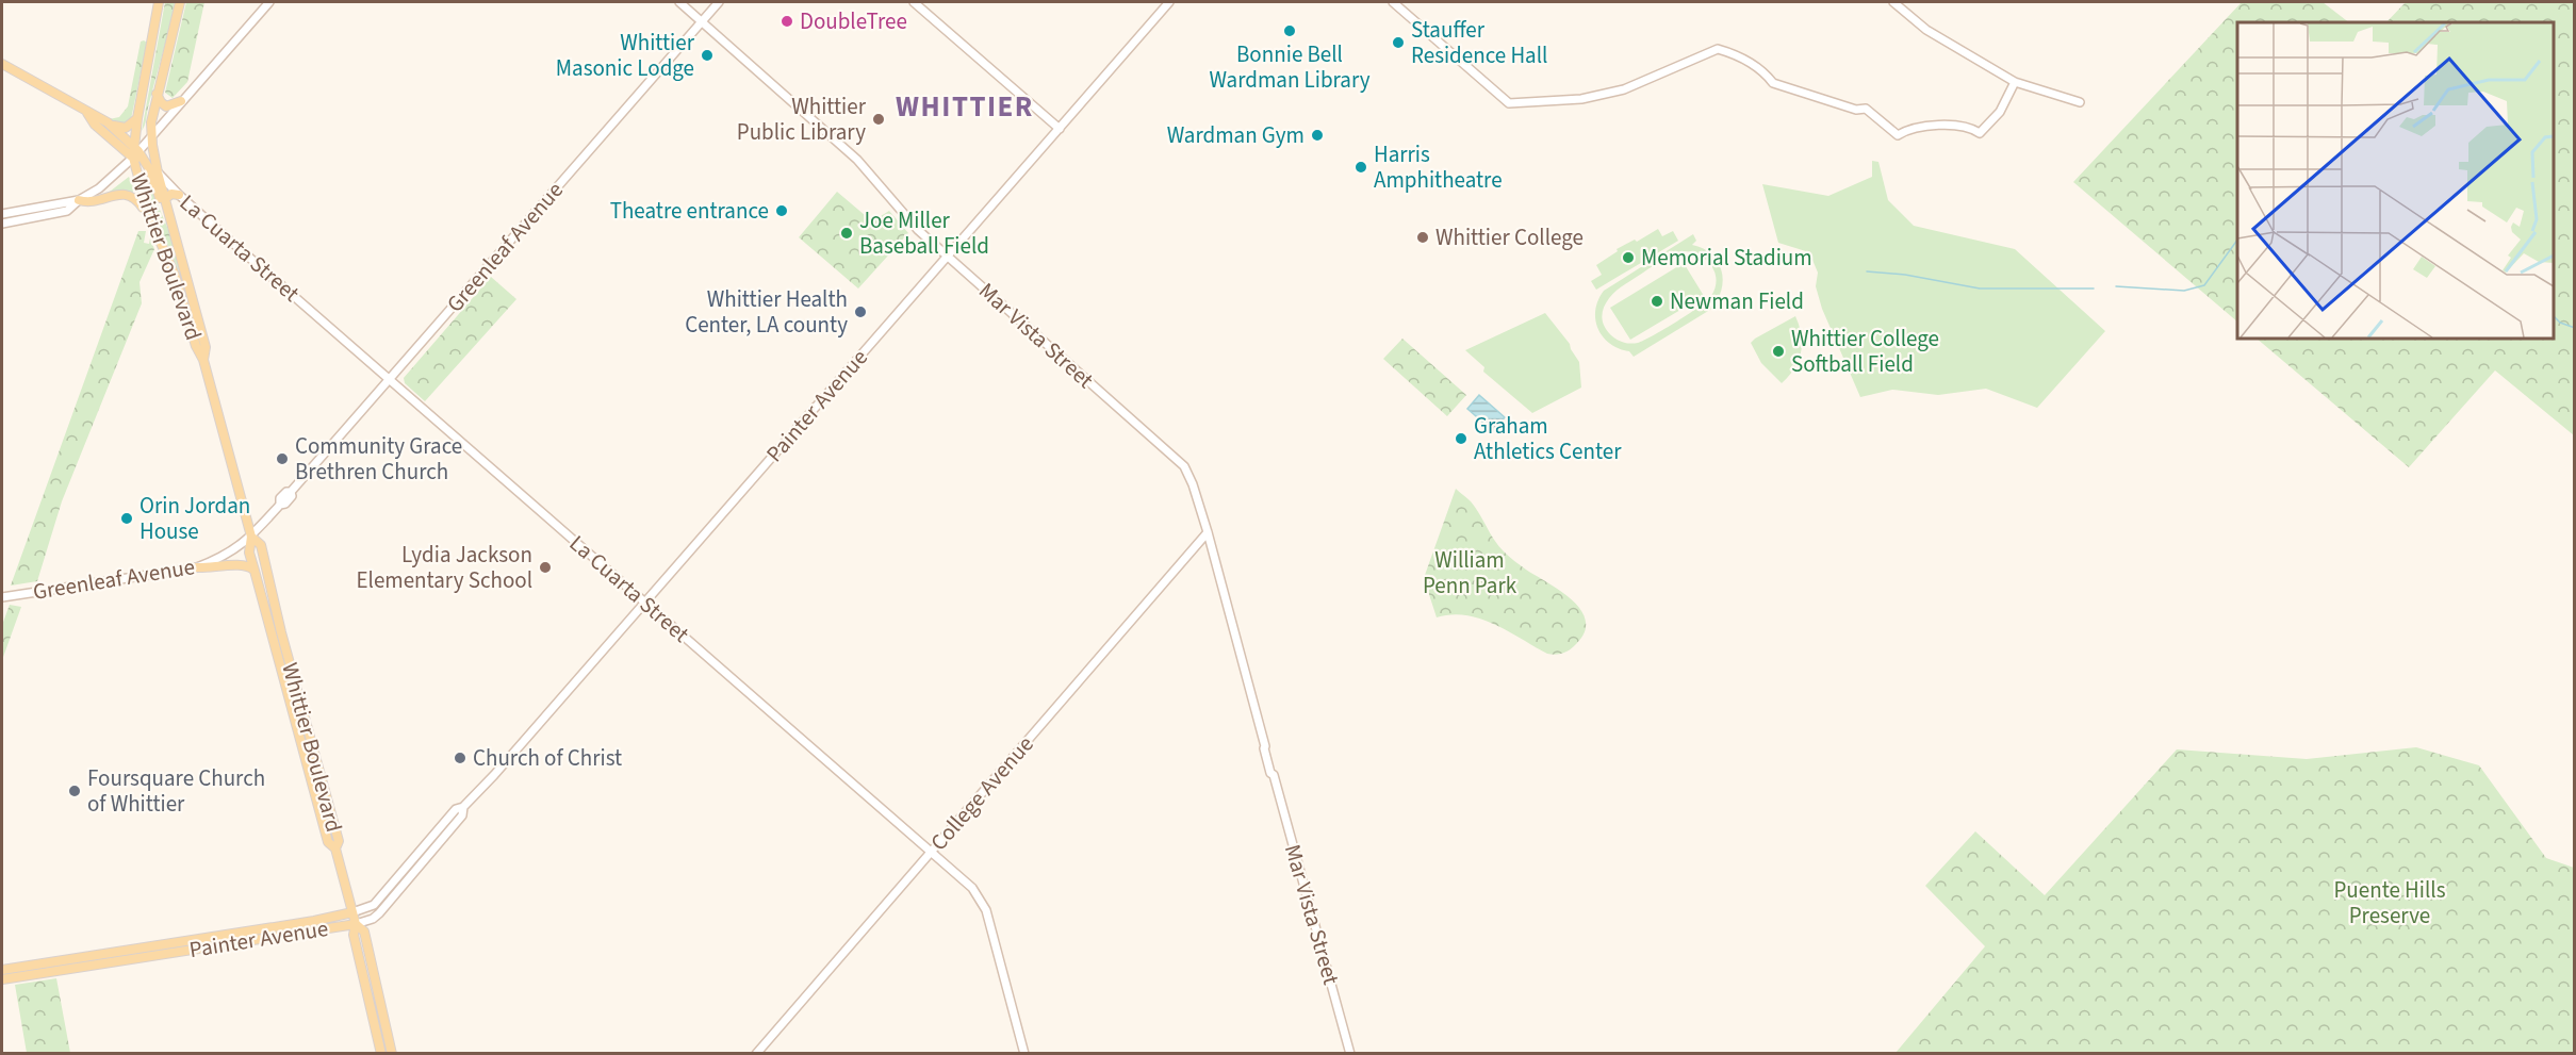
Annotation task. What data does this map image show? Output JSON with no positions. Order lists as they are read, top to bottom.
{
  "streets": {
    "main road": ["Whittier Boulevard", "Painter Avenue"],
    "street": [
      "Greenleaf Avenue",
      "La Cuarta Street",
      "Mar Vista Street",
      "College Avenue"
    ]
  },
  "crossings": [
    ["Greenleaf Avenue", "La Cuarta Street"],
    ["Greenleaf Avenue", "Whittier Boulevard"],
    ["Greenleaf Avenue", "Mar Vista Street"],
    ["La Cuarta Street", "Whittier Boulevard"],
    ["La Cuarta Street", "Painter Avenue"],
    ["La Cuarta Street", "College Avenue"],
    ["Whittier Boulevard", "Painter Avenue"],
    ["Mar Vista Street", "Painter Avenue"],
    ["Mar Vista Street", "College Avenue"]
  ],
  "districts": ["WHITTIER"],
  "parks": ["William Penn Park", "Puente Hills Preserve"],
  "places": [
    "DoubleTree",
    "Bonnie Bell Wardman Library",
    "Stauffer Residence Hall",
    "Whittier Masonic Lodge",
    "Whittier Public Library",
    "Wardman Gym",
    "Harris Amphitheatre",
    "Theatre entrance",
    "Joe Miller Baseball Field",
    "Whittier College",
    "Memorial Stadium",
    "Newman Field",
    "Whittier Health Center, LA county",
    "Whittier College Softball Field",
    "Graham Athletics Center",
    "Community Grace Brethren Church",
    "Orin Jordan House",
    "Lydia Jackson Elementary School",
    "Church of Christ",
    "Foursquare Church of Whittier"
  ]
}
